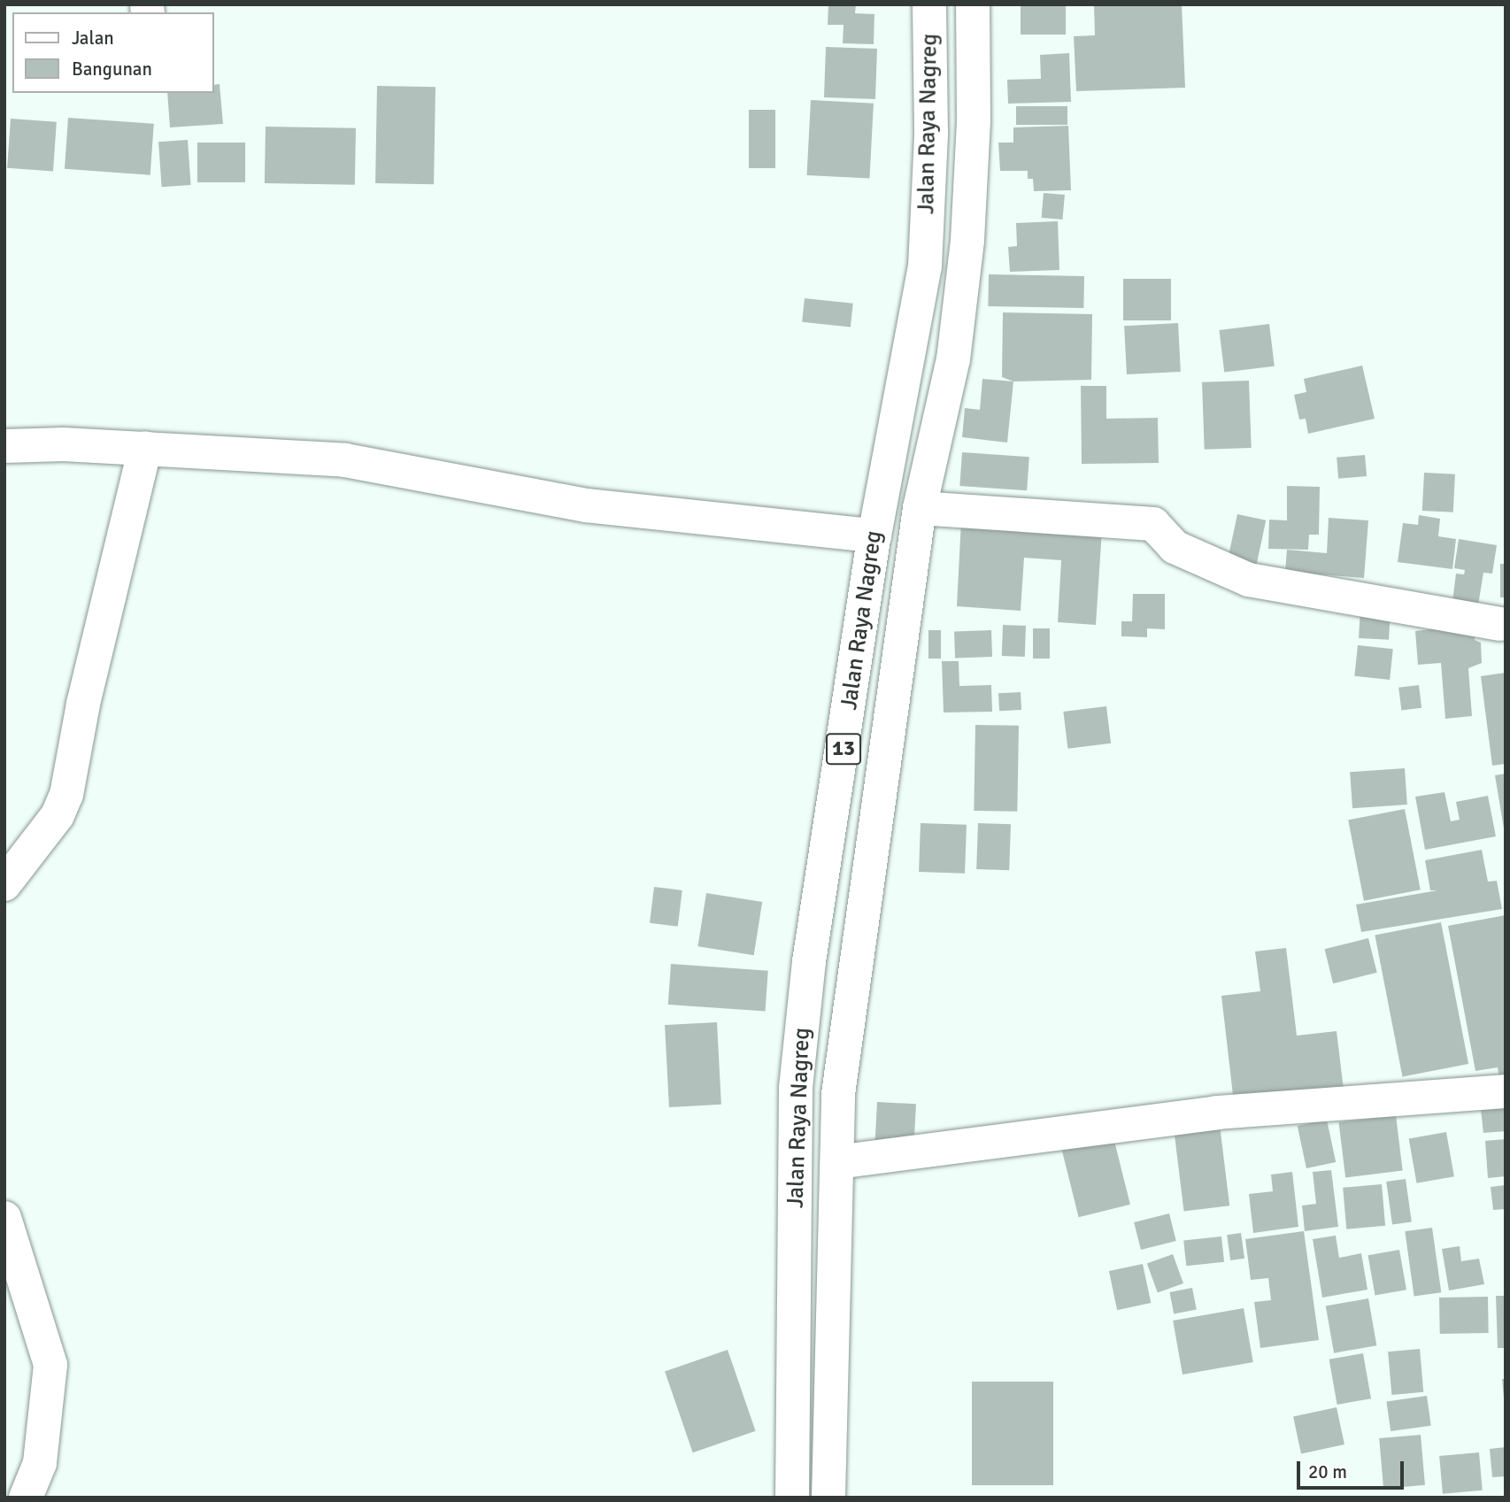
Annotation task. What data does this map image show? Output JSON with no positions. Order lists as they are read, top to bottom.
{
  "streets": {
    "main road": ["Jalan Raya Nagreg", "13"]
  },
  "legend": ["Jalan", "Bangunan"],
  "scale_bar": "20 m"
}
